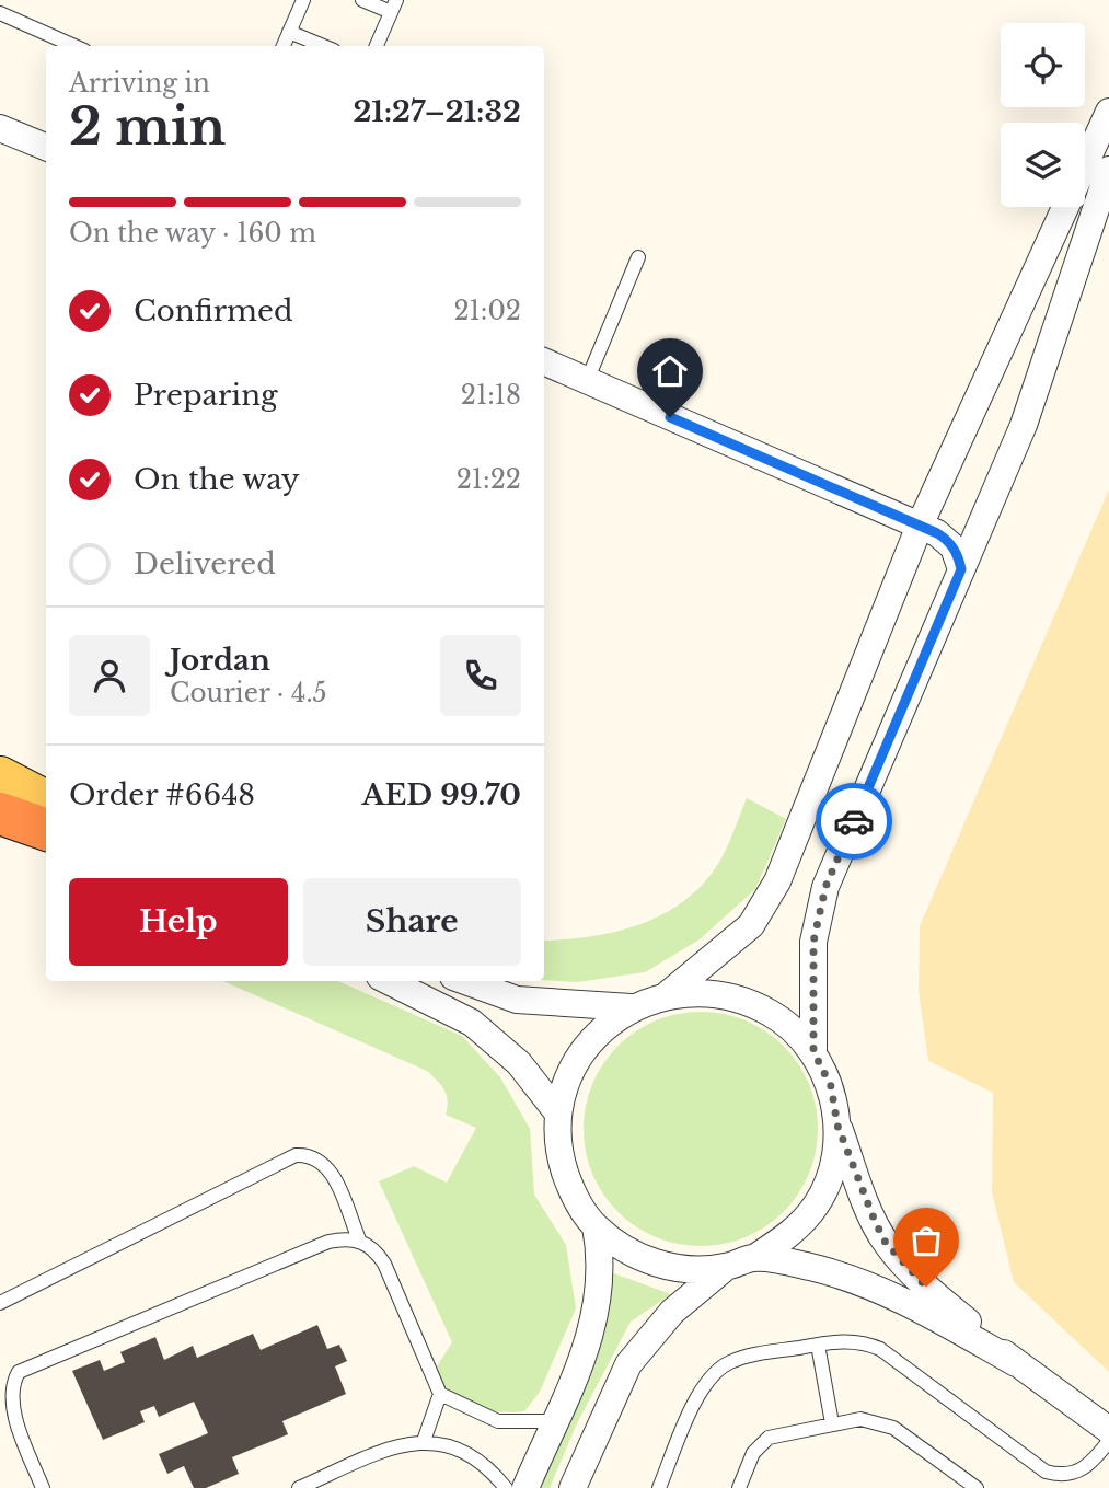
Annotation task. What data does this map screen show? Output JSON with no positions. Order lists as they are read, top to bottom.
{
  "page": {
    "heading": ["2 min", "Arriving in", "21:27–21:32"],
    "panel": [
      "Jordan",
      "Courier · 4.5",
      "Order #6648",
      "AED 99.70"
    ],
    "bar": "On the way · 160 m",
    "list": [
      ["Confirmed", "21:02"],
      ["Preparing", "21:18"],
      ["On the way", "21:22"],
      "Delivered"
    ],
    "buttons": ["Help", "Share"]
  }
}
